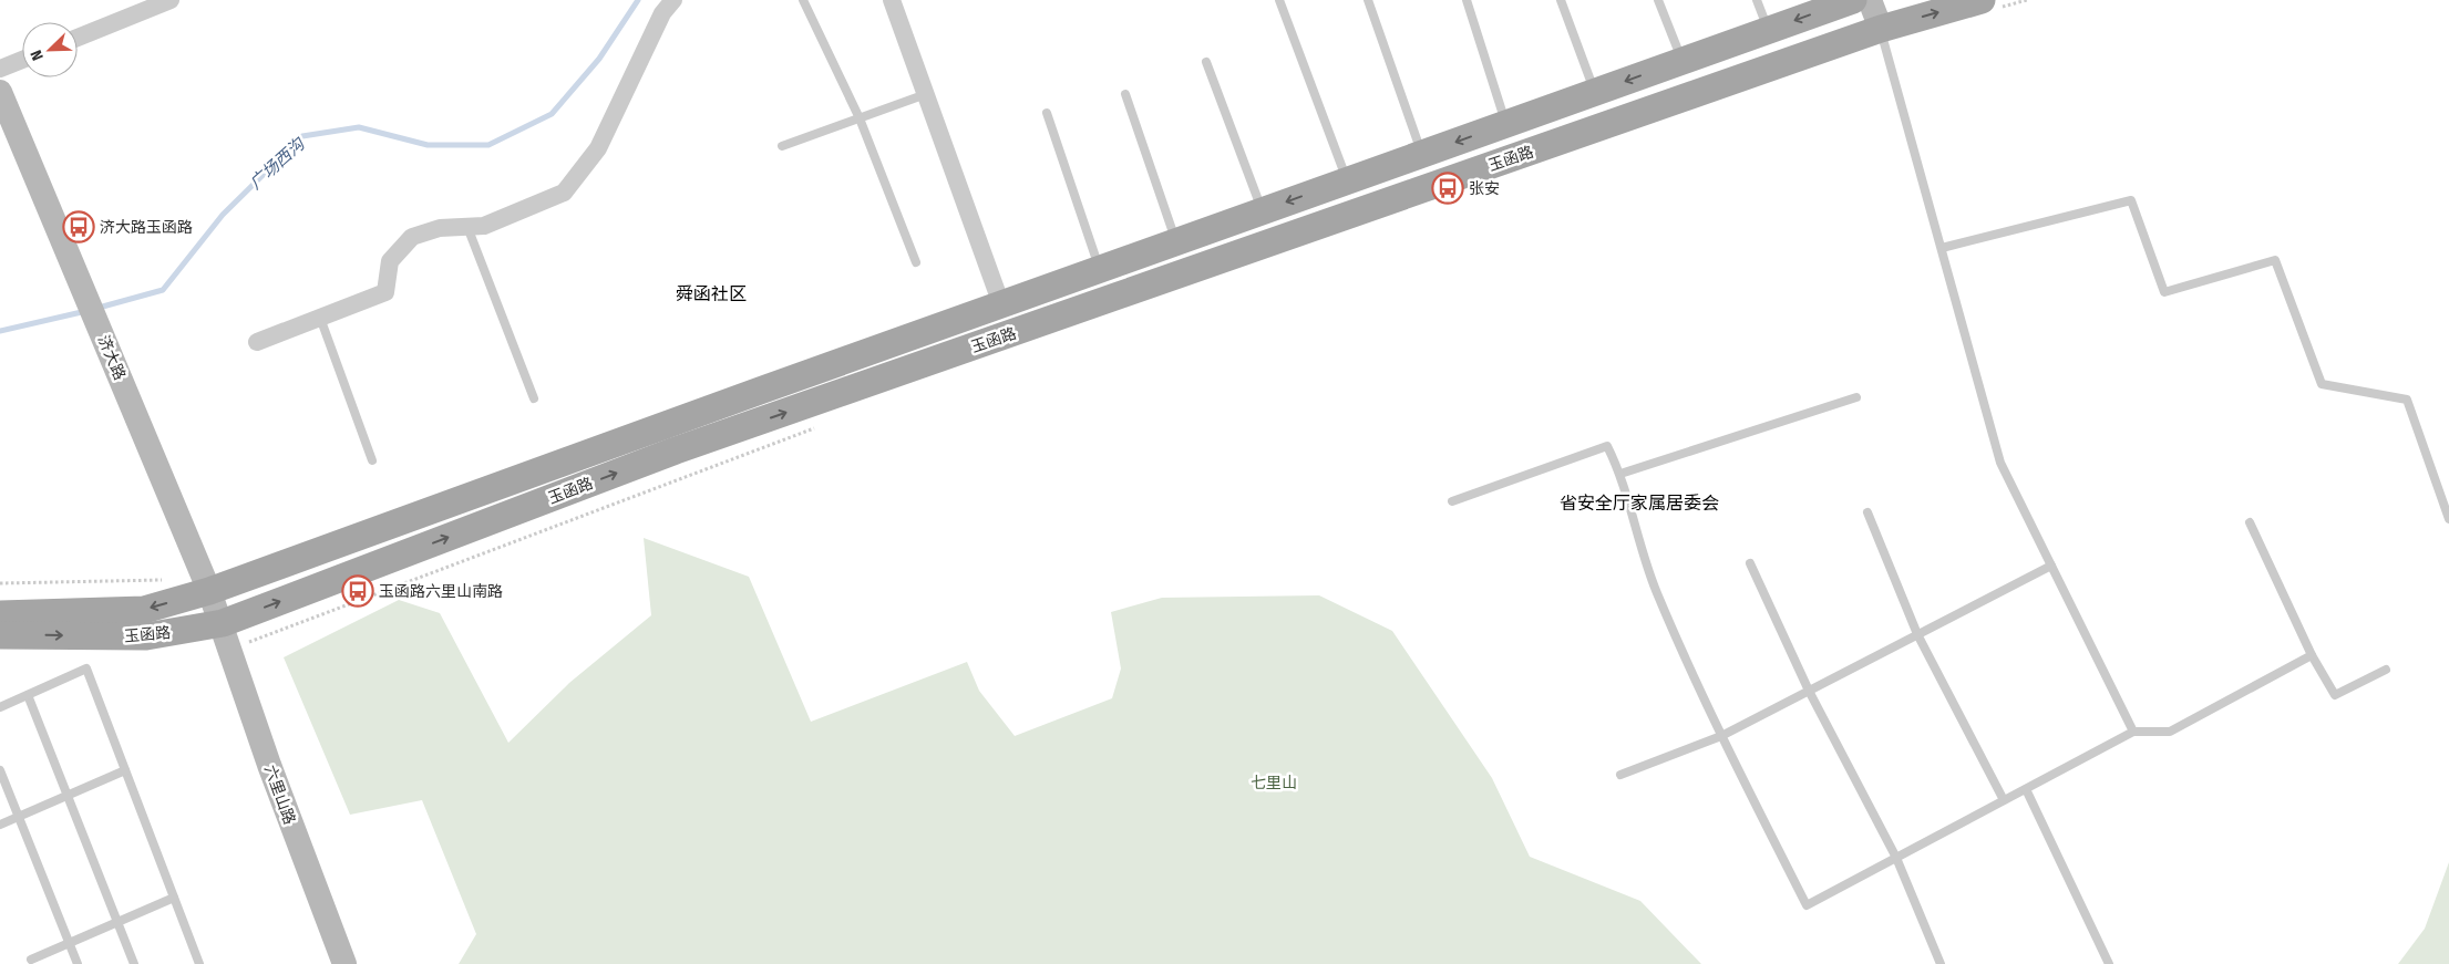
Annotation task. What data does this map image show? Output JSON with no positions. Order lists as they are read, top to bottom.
{
  "streets": {
    "main road": ["玉函路", "济大路", "六里山路"]
  },
  "crossings": [
    ["玉函路", "济大路"],
    ["玉函路", "六里山路"],
    ["济大路", "六里山路"]
  ],
  "districts": ["舜函社区", "省安全厅家属居委会"],
  "water": ["广场西沟"],
  "parks": ["七里山"],
  "places": {
    "bus stop": ["张安", "济大路玉函路", "玉函路六里山南路"]
  },
  "north": "bottom left"
}
